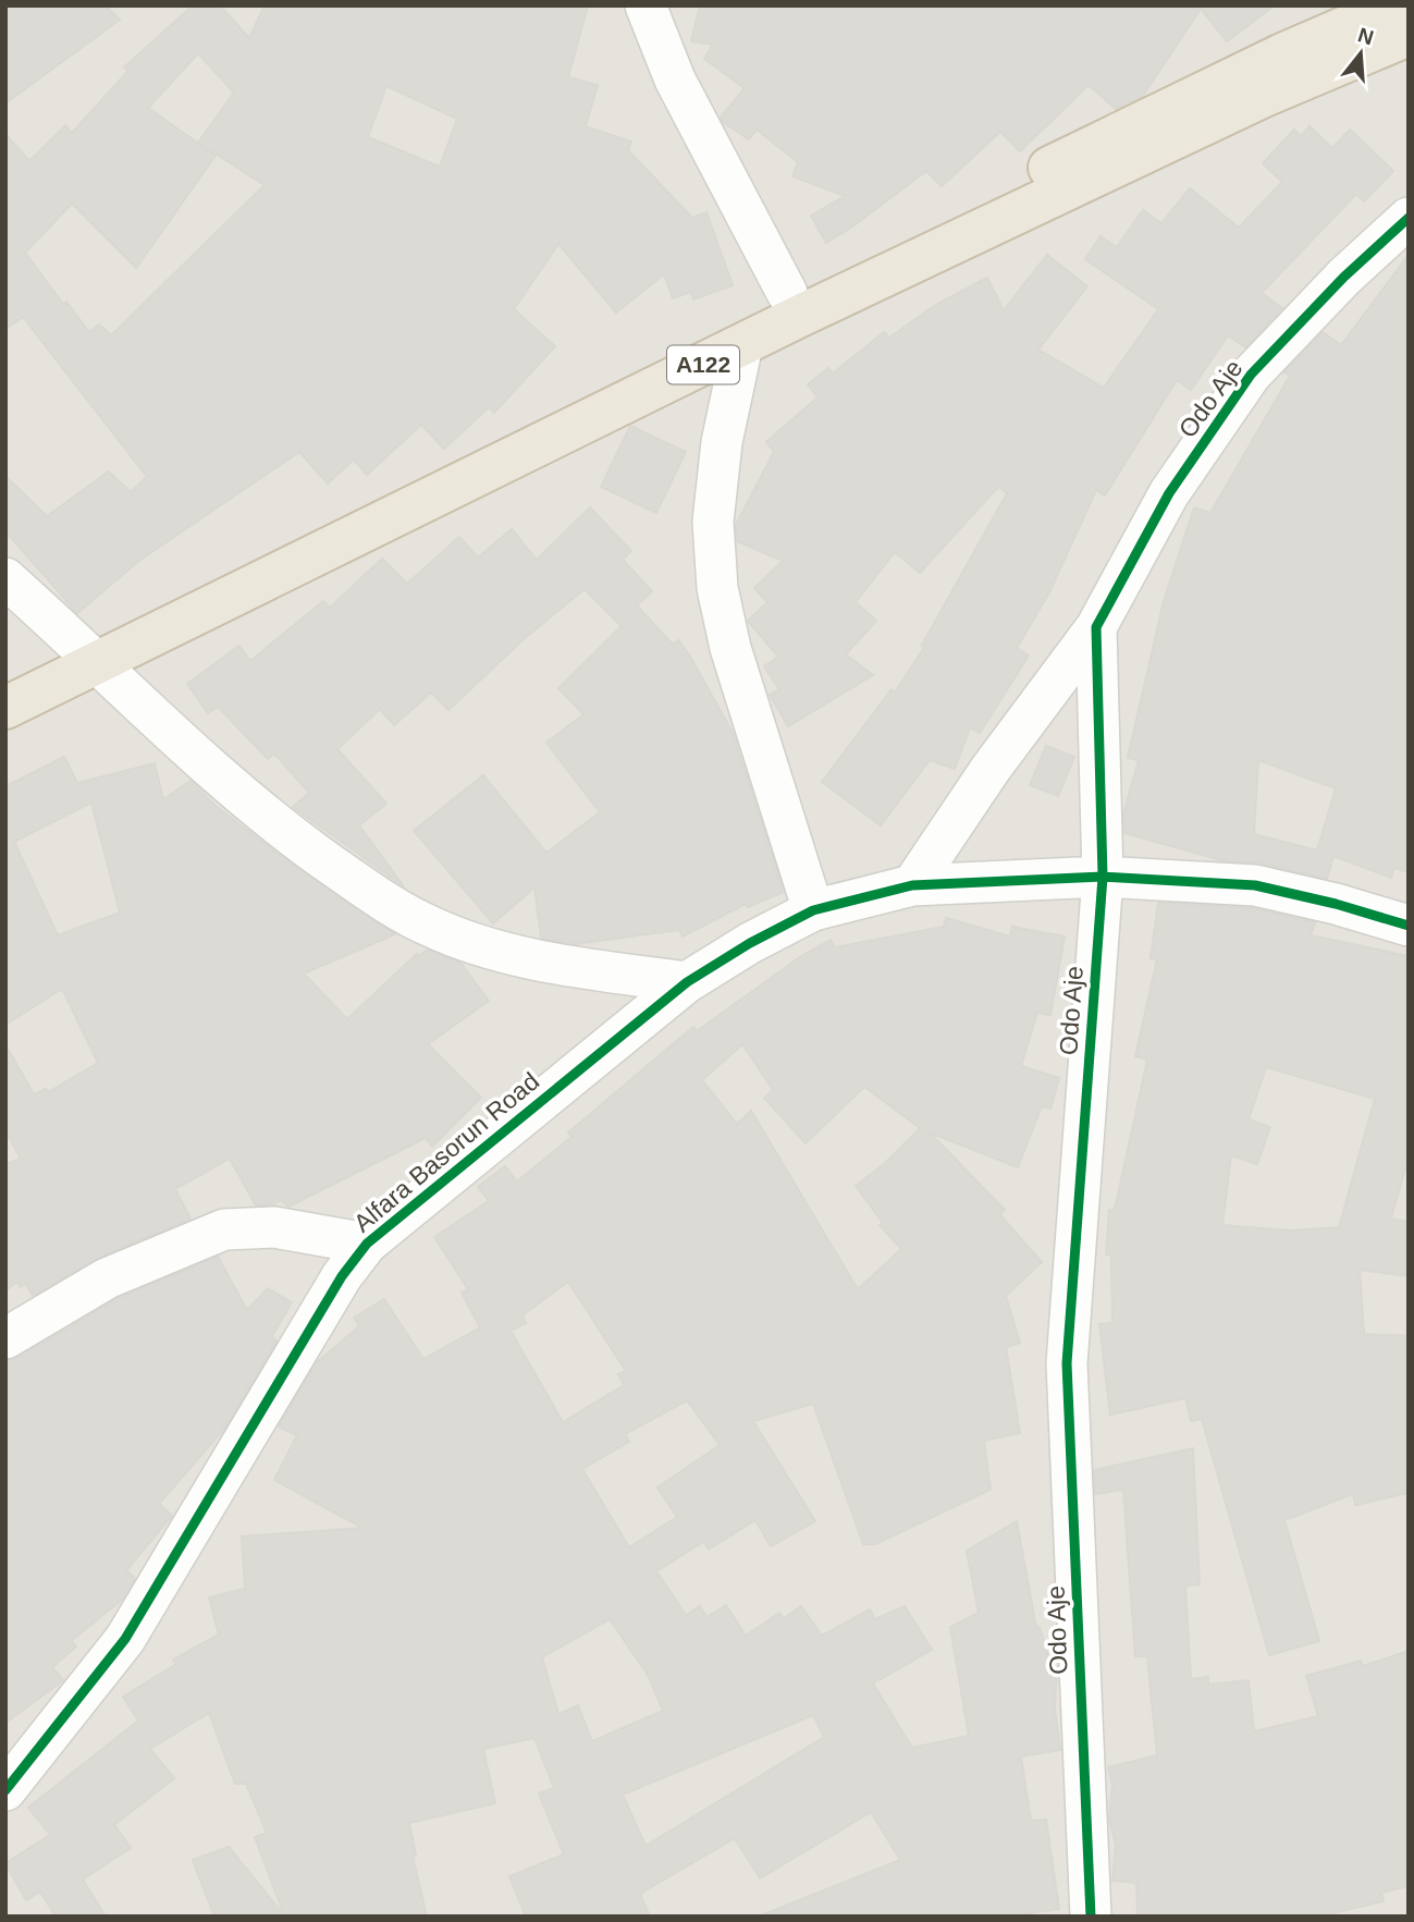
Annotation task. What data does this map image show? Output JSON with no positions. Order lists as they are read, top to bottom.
{
  "streets": {
    "highway": ["A122"],
    "street": ["Odo Aje", "Alfara Basorun Road"]
  },
  "crossings": [
    ["Odo Aje", "Alfara Basorun Road"]
  ],
  "north": "top"
}
